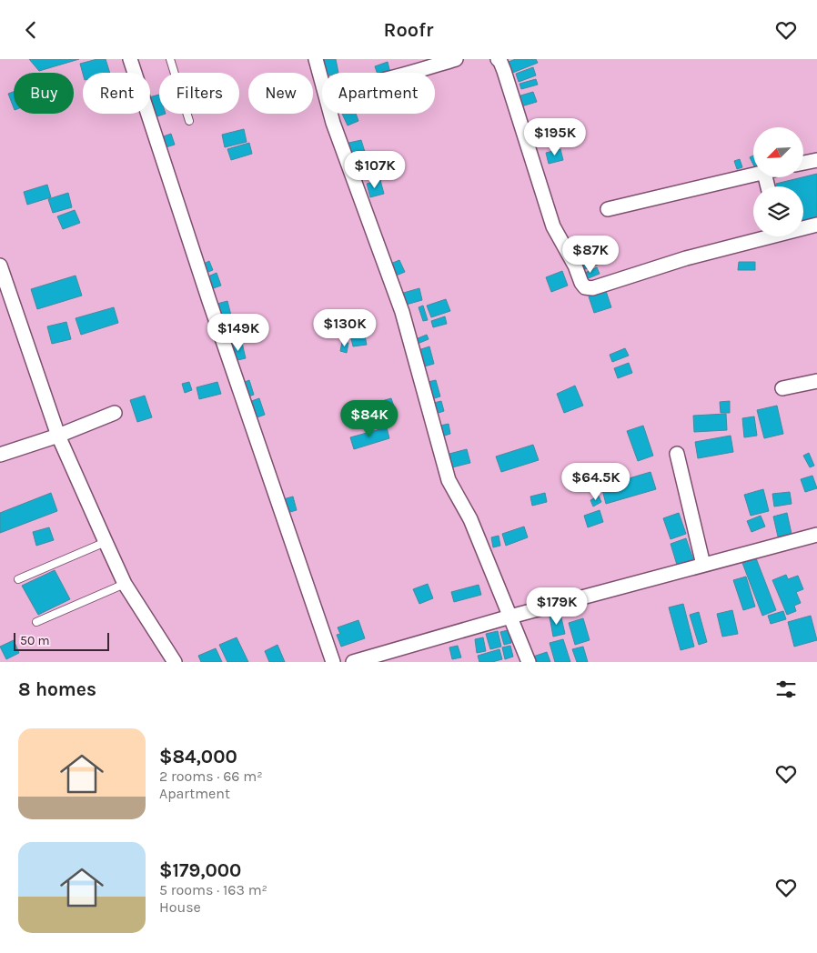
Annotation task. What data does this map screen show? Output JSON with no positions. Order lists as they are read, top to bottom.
{
  "scale_bar": "50 m",
  "north": "bottom left",
  "page": {
    "header": "Roofr",
    "chip": [
      "Buy",
      "Rent",
      "Filters",
      "New",
      "Apartment"
    ],
    "price": [
      "$195K",
      "$107K",
      "$87K",
      "$130K",
      "$149K",
      "$84K",
      "$64.5K",
      "$179K"
    ],
    "scale": "50 m",
    "heading": "8 homes",
    "list": [
      {
        "name": "$84,000",
        "note": "2 rooms · 66 m² · Apartment"
      },
      {
        "name": "$179,000",
        "note": "5 rooms · 163 m² · House"
      }
    ]
  }
}
